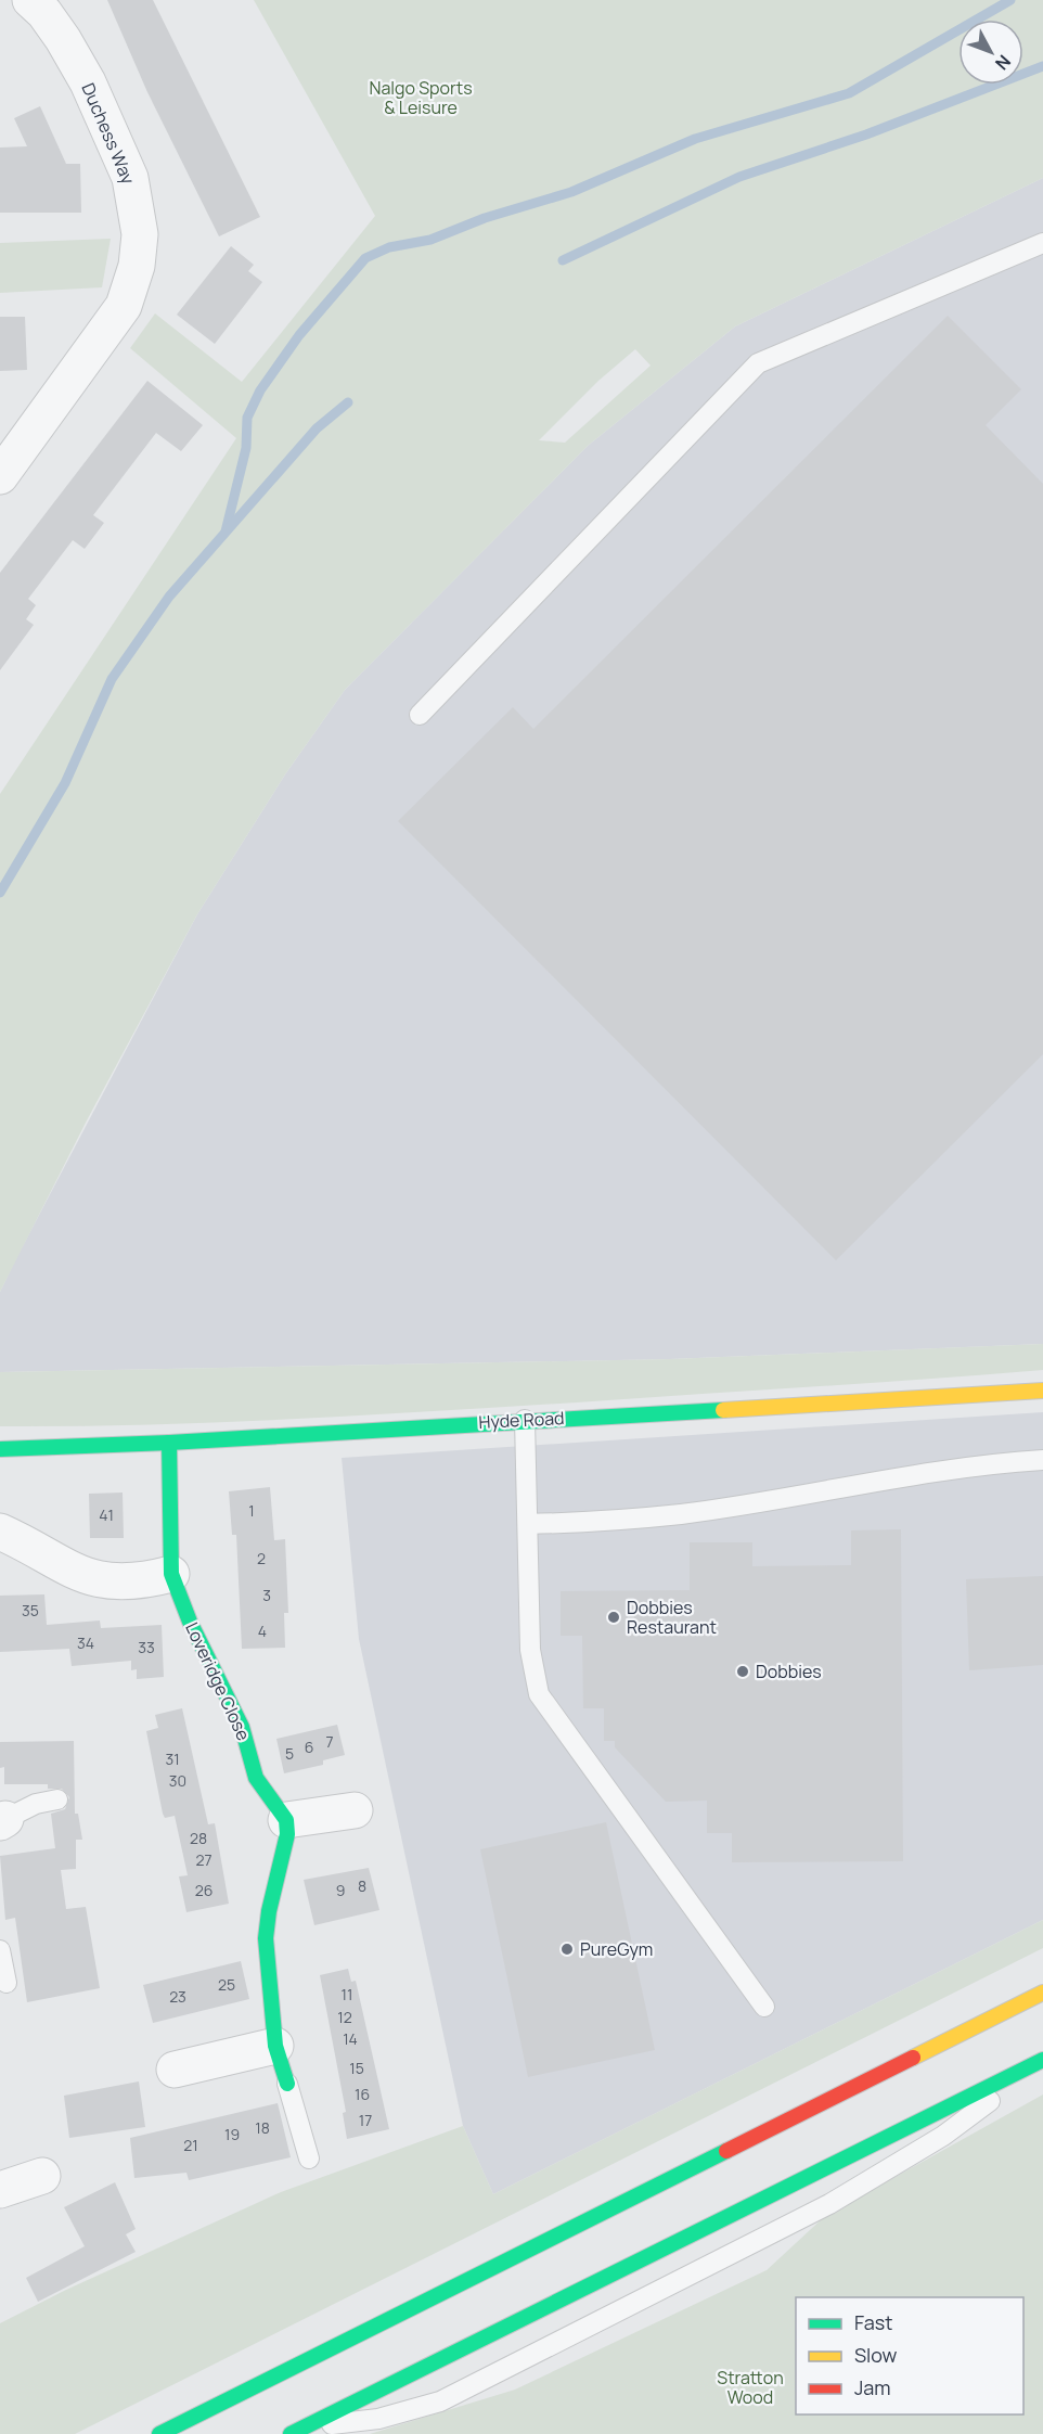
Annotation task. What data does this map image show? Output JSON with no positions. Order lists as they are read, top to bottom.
{
  "streets": {
    "main road": ["Hyde Road", "Loveridge Close"],
    "street": ["Duchess Way"]
  },
  "crossings": [
    ["Hyde Road", "Loveridge Close"]
  ],
  "parks": ["Nalgo Sports & Leisure", "Stratton Wood"],
  "places": ["Dobbies Restaurant", "Dobbies", "PureGym"],
  "house_numbers": [
    "1",
    "41",
    "2",
    "3",
    "35",
    "4",
    "34",
    "33",
    "7",
    "6",
    "5",
    "31",
    "30",
    "28",
    "27",
    "8",
    "26",
    "9",
    "25",
    "11",
    "23",
    "12",
    "14",
    "15",
    "16",
    "17",
    "18",
    "19",
    "21"
  ],
  "legend": ["Fast", "Slow", "Jam"],
  "north": "bottom right"
}
